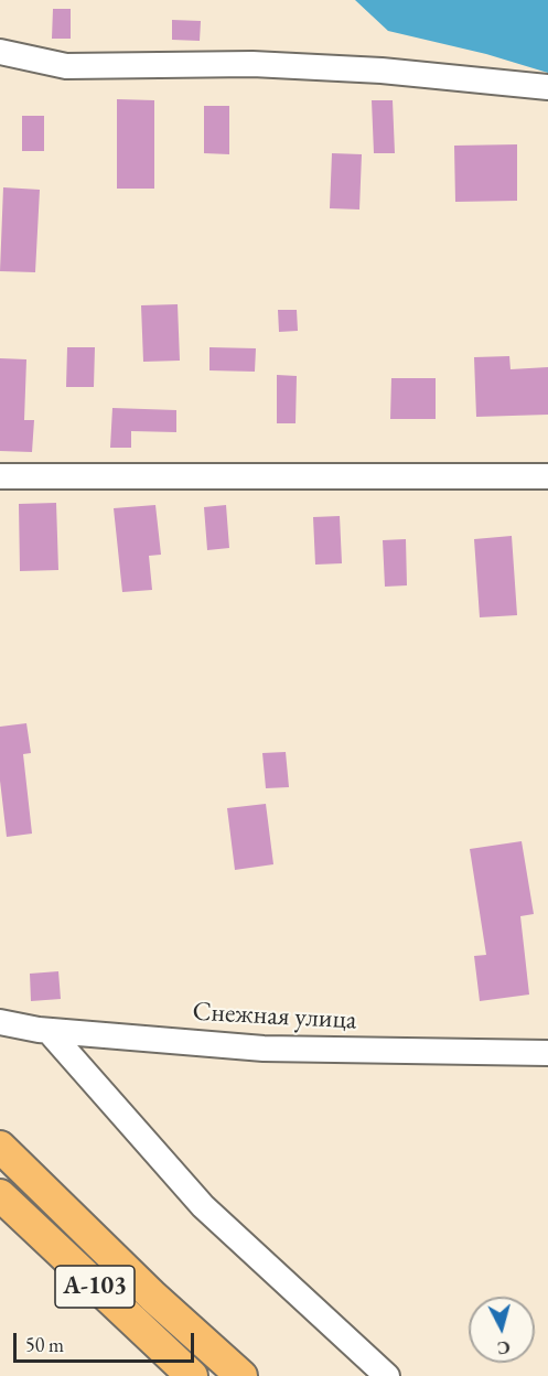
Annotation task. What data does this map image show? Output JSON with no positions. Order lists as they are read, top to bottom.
{
  "streets": {
    "main road": ["А-103"],
    "street": ["Снежная улица"]
  },
  "scale_bar": "50 m",
  "north": "bottom"
}
